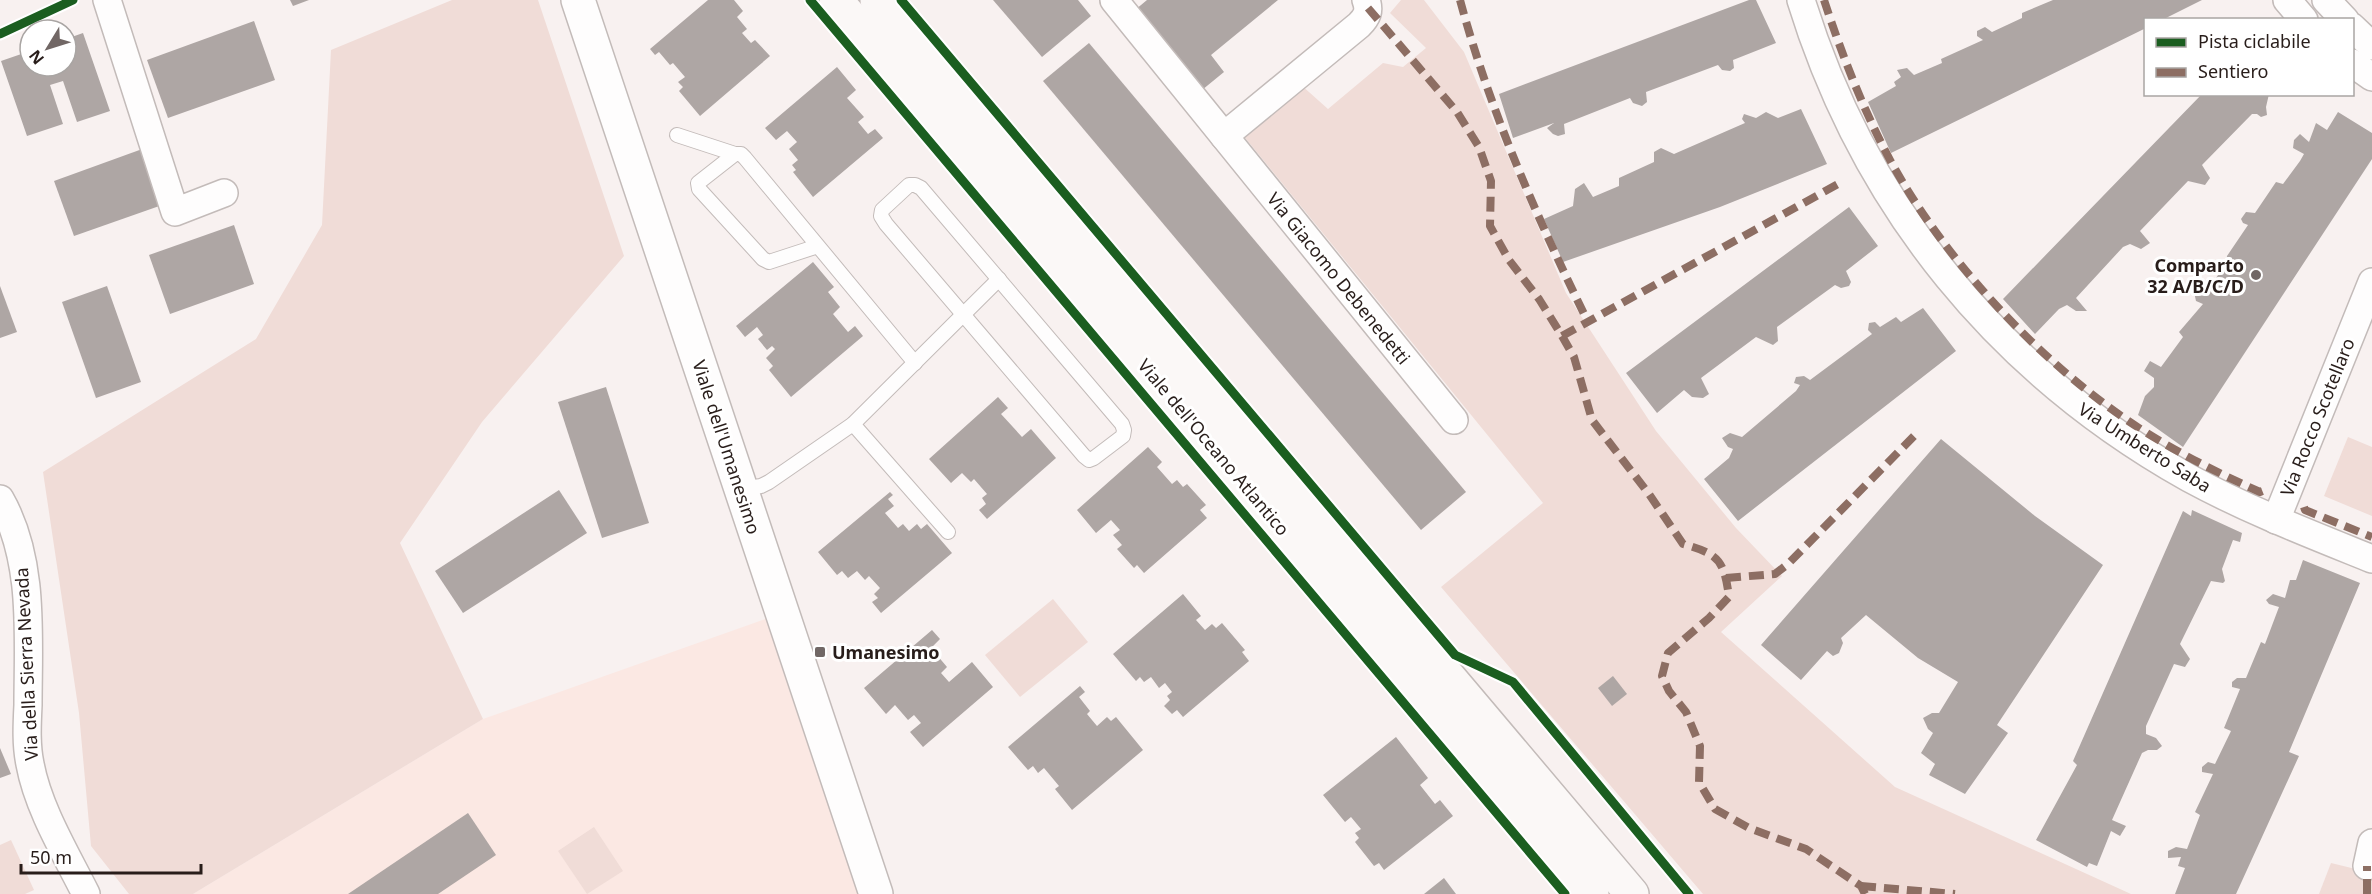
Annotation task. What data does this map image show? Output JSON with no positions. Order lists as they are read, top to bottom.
{
  "streets": {
    "main road": ["Viale dell'Oceano Atlantico"],
    "street": [
      "Via Giacomo Debenedetti",
      "Via Rocco Scotellaro",
      "Viale dell'Umanesimo",
      "Via Umberto Saba",
      "Via della Sierra Nevada"
    ]
  },
  "crossings": [
    ["Via Rocco Scotellaro", "Via Umberto Saba"]
  ],
  "places": {
    "other": ["Comparto 32 A/B/C/D"],
    "transit": ["Umanesimo"]
  },
  "legend": ["Pista ciclabile", "Sentiero"],
  "scale_bar": "50 m",
  "north": "bottom left"
}
